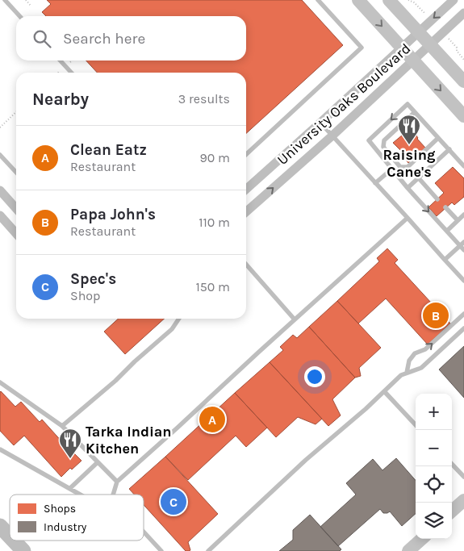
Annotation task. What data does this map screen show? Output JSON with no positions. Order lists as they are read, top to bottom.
{
  "streets": {
    "street": ["University Oaks Boulevard"]
  },
  "places": {
    "restaurant": ["Raising Cane's", "Tarka Indian Kitchen"]
  },
  "legend": ["Shops", "Industry"],
  "page": {
    "search": "Search here",
    "heading": ["Nearby", "3 results"],
    "list": [
      {
        "mark": "A",
        "name": "Clean Eatz",
        "note": "Restaurant",
        "value": "90 m"
      },
      {
        "mark": "B",
        "name": "Papa John's",
        "note": "Restaurant",
        "value": "110 m"
      },
      {
        "mark": "C",
        "name": "Spec's",
        "note": "Shop",
        "value": "150 m"
      }
    ],
    "pins": ["B", "A", "C"],
    "map_buttons": ["+", "−"]
  }
}
